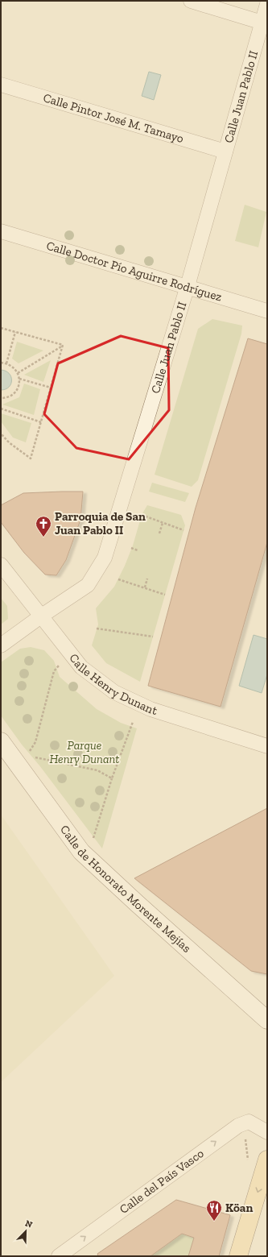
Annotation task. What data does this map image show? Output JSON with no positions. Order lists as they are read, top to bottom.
{
  "streets": {
    "street": [
      "Calle Juan Pablo II",
      "Calle Pintor José M. Tamayo",
      "Calle Doctor Pío Aguirre Rodríguez",
      "Calle Henry Dunant",
      "Calle de Honorato Morente Mejías",
      "Calle del País Vasco"
    ]
  },
  "crossings": [
    ["Calle Juan Pablo II", "Calle Pintor José M. Tamayo"],
    ["Calle Juan Pablo II", "Calle Doctor Pío Aguirre Rodríguez"],
    ["Calle Juan Pablo II", "Calle Henry Dunant"]
  ],
  "one_way": ["Calle del País Vasco"],
  "parks": ["Parque Henry Dunant"],
  "places": {
    "church": ["Parroquia de San Juan Pablo II"],
    "restaurant": ["Köan"]
  },
  "north": "top right"
}
